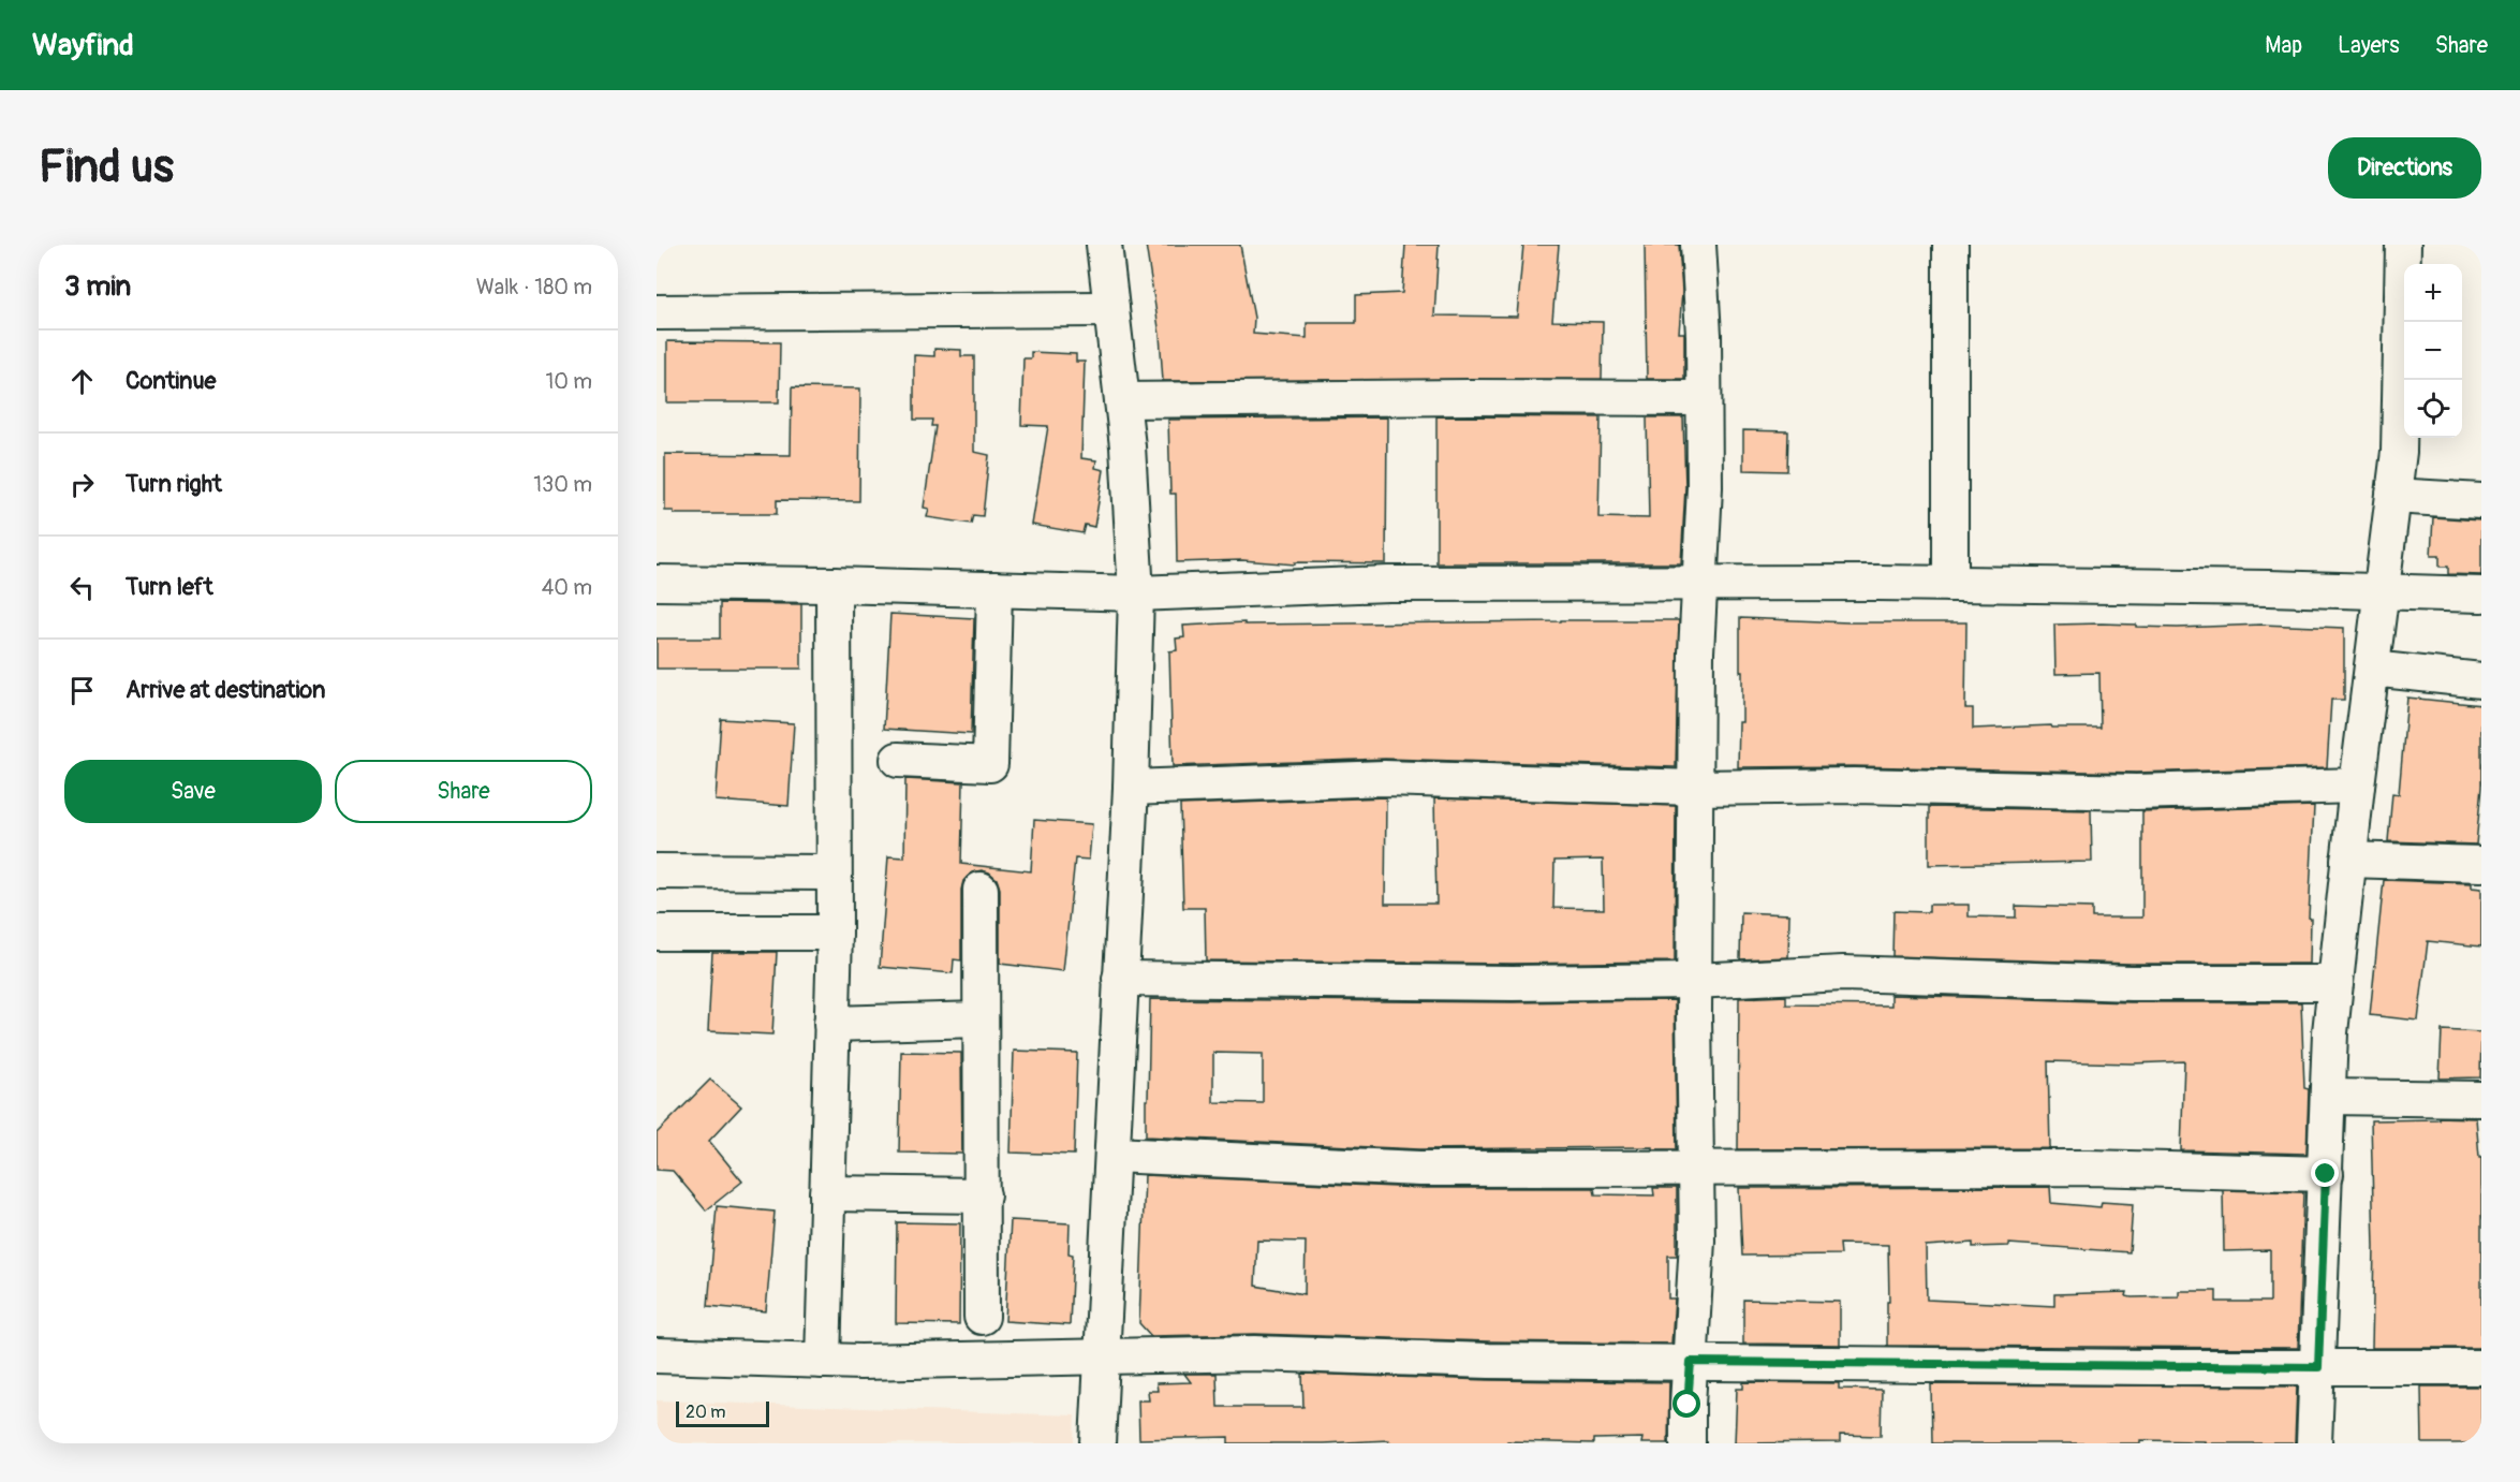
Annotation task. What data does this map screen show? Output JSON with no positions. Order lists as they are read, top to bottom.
{
  "scale_bar": "20 m",
  "page": {
    "header": "Wayfind",
    "nav": ["Map", "Layers", "Share"],
    "buttons": [
      "Directions",
      ["Save", "Share"]
    ],
    "title": "Find us",
    "heading": ["3 min", "Walk · 180 m"],
    "map_buttons": ["+", "−"],
    "list": [
      ["Continue", "10 m"],
      ["Turn right", "130 m"],
      ["Turn left", "40 m"],
      "Arrive at destination"
    ],
    "scale": "20 m"
  }
}
